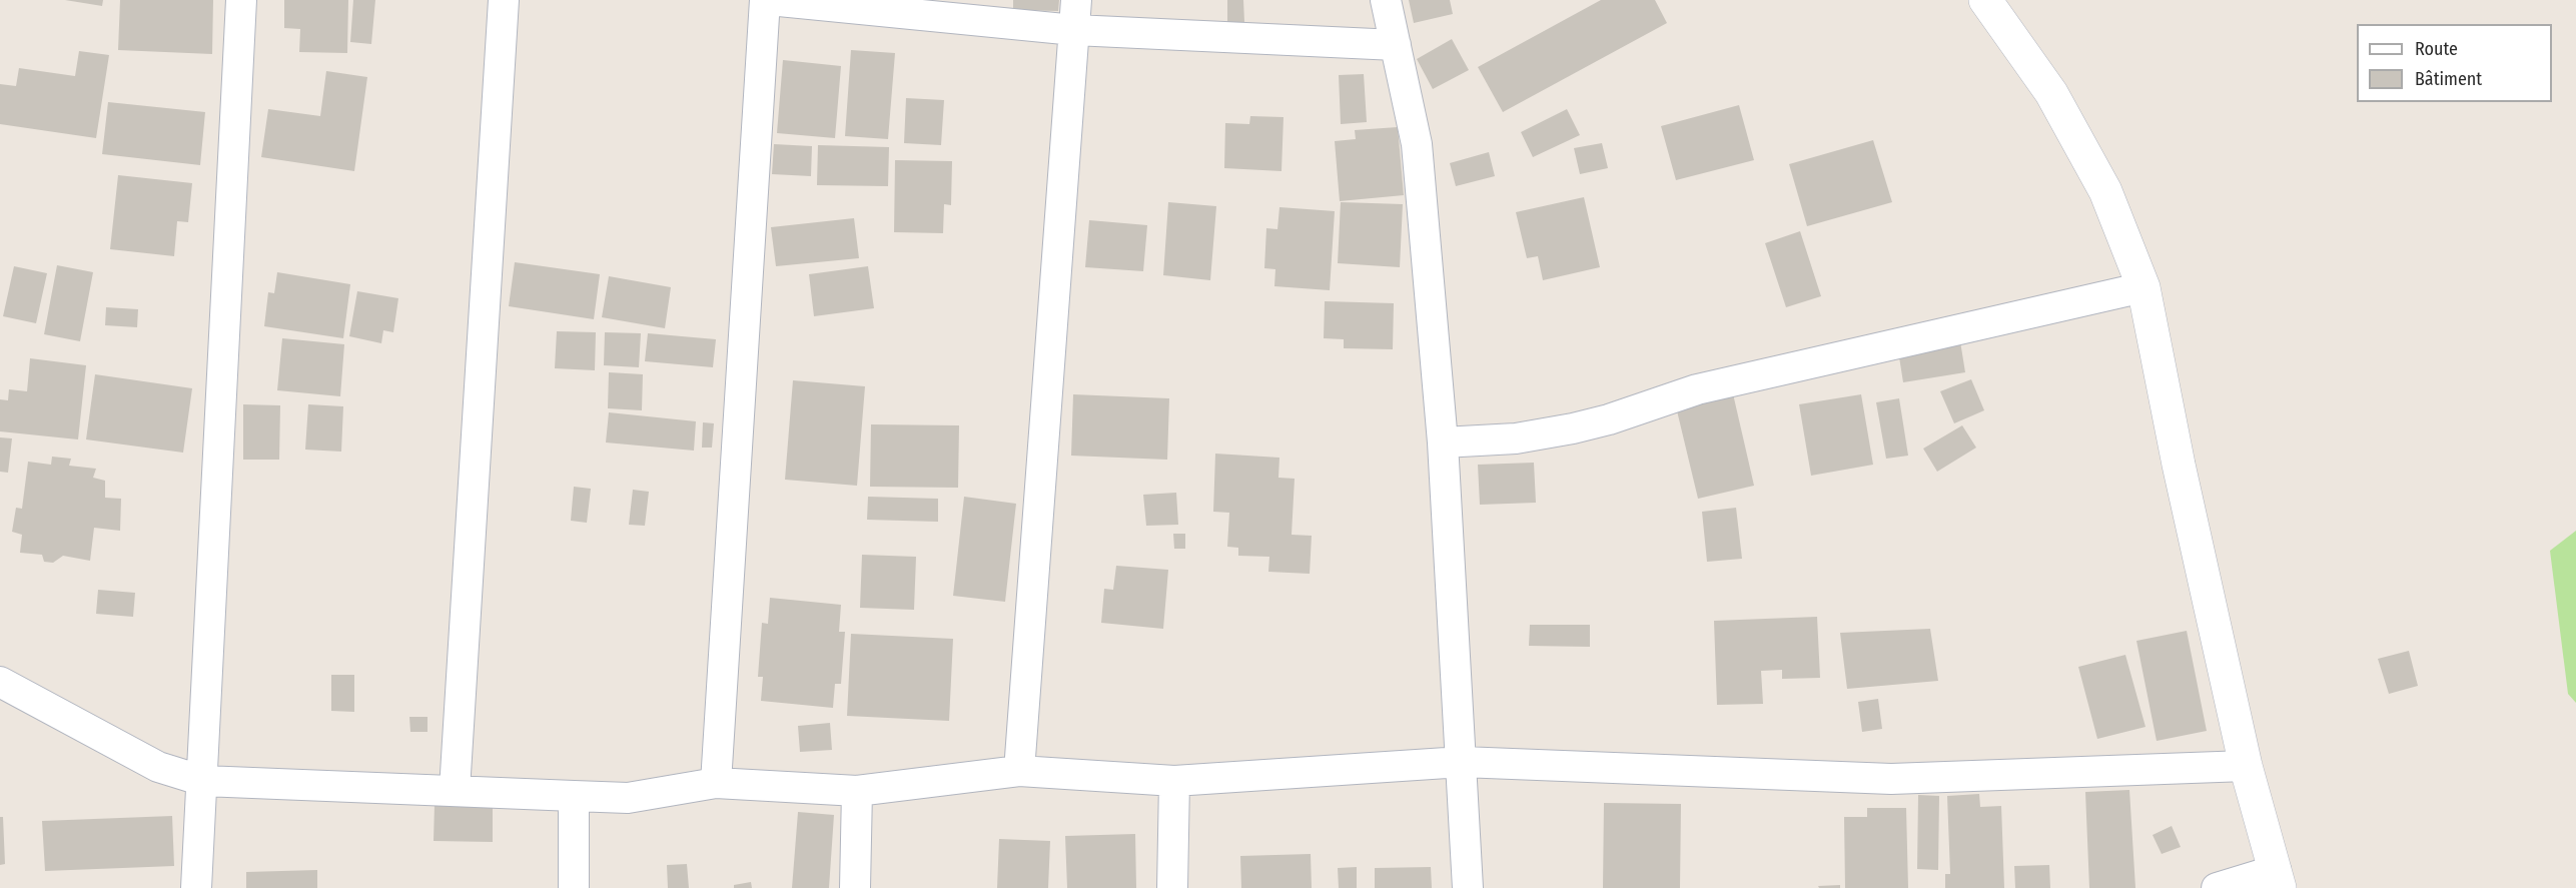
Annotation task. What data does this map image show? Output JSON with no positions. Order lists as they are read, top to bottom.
{
  "legend": ["Route", "Bâtiment"]
}
